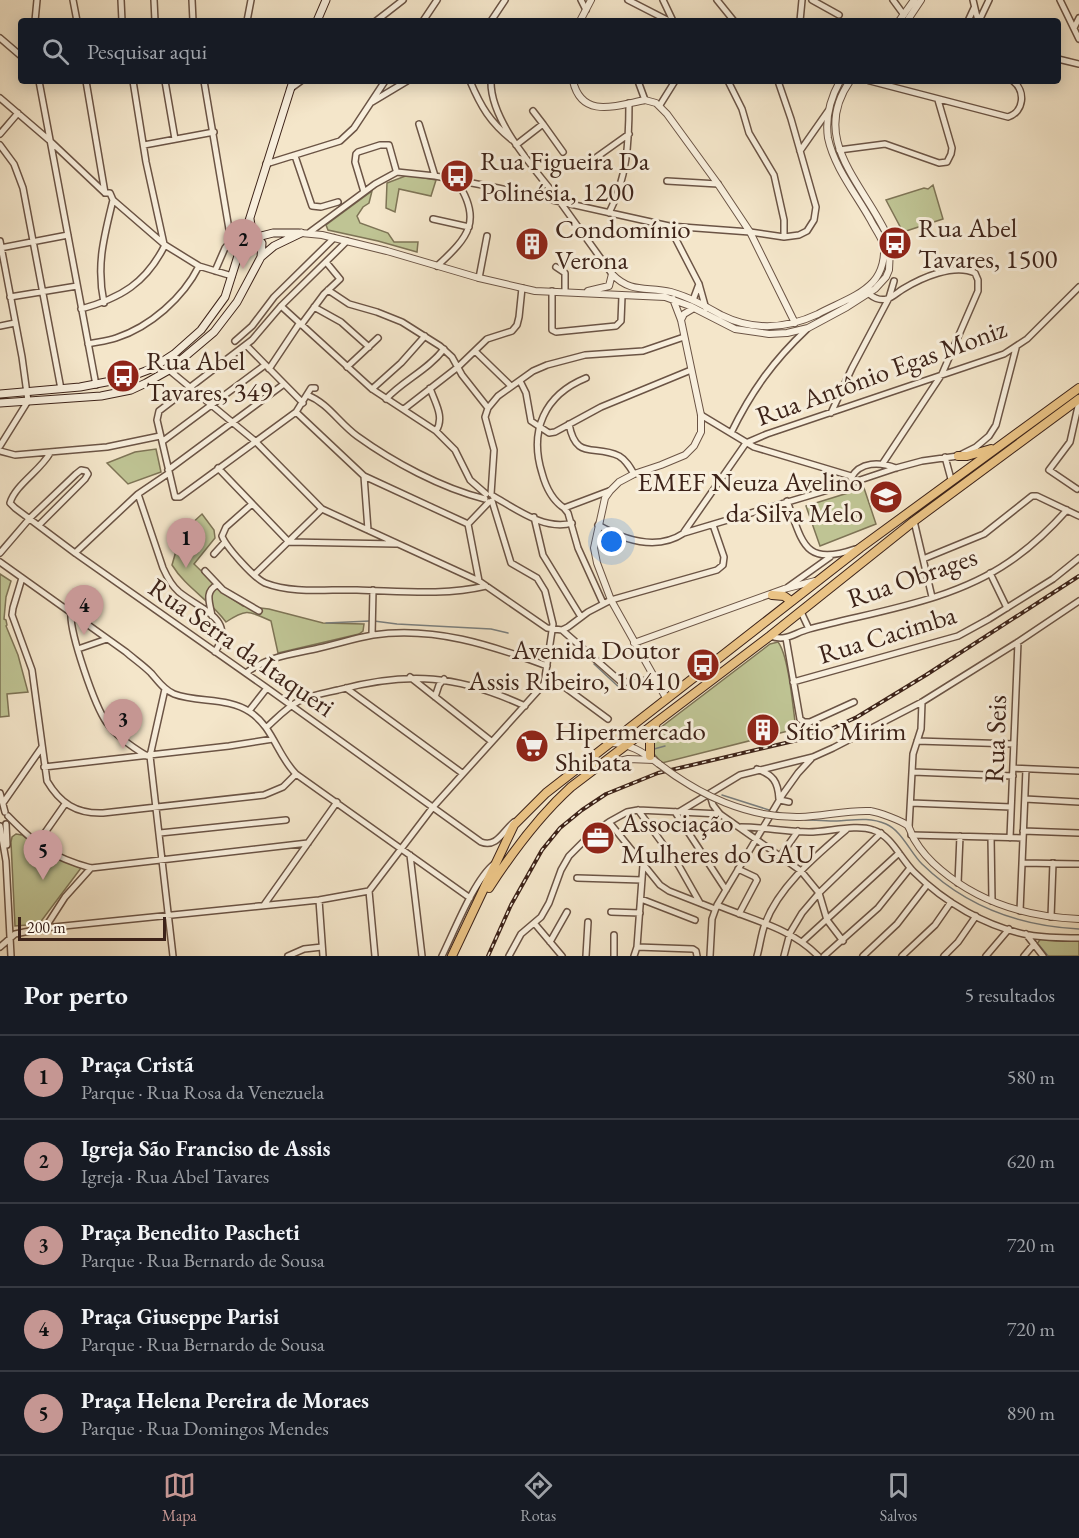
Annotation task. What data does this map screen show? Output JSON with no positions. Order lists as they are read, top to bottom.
{
  "streets": {
    "street": [
      "Rua Antônio Egas Moniz",
      "Rua Obrages",
      "Rua Cacimba",
      "Rua Serra da Itaqueri",
      "Rua Seis"
    ]
  },
  "places": {
    "bus stop": [
      "Rua Figueira Da Polinésia, 1200",
      "Rua Abel Tavares, 1500",
      "Rua Abel Tavares, 349",
      "Avenida Doutor Assis Ribeiro, 10410"
    ],
    "building": ["Condomínio Verona", "Sítio Mirim"],
    "school or university": ["EMEF Neuza Avelino da Silva Melo"],
    "supermarket": ["Hipermercado Shibata"],
    "office": ["Associação Mulheres do GAU"]
  },
  "scale_bar": "200 m",
  "page": {
    "search": "Pesquisar aqui",
    "pins": [
      "2",
      "1",
      "4",
      "3",
      "5"
    ],
    "scale": "200 m",
    "heading": ["Por perto", "5 resultados"],
    "list": [
      {
        "mark": "1",
        "name": "Praça Cristã",
        "note": "Parque · Rua Rosa da Venezuela",
        "value": "580 m"
      },
      {
        "mark": "2",
        "name": "Igreja São Franciso de Assis",
        "note": "Igreja · Rua Abel Tavares",
        "value": "620 m"
      },
      {
        "mark": "3",
        "name": "Praça Benedito Pascheti",
        "note": "Parque · Rua Bernardo de Sousa",
        "value": "720 m"
      },
      {
        "mark": "4",
        "name": "Praça Giuseppe Parisi",
        "note": "Parque · Rua Bernardo de Sousa",
        "value": "720 m"
      },
      {
        "mark": "5",
        "name": "Praça Helena Pereira de Moraes",
        "note": "Parque · Rua Domingos Mendes",
        "value": "890 m"
      }
    ],
    "nav": ["Mapa", "Rotas", "Salvos"]
  }
}
